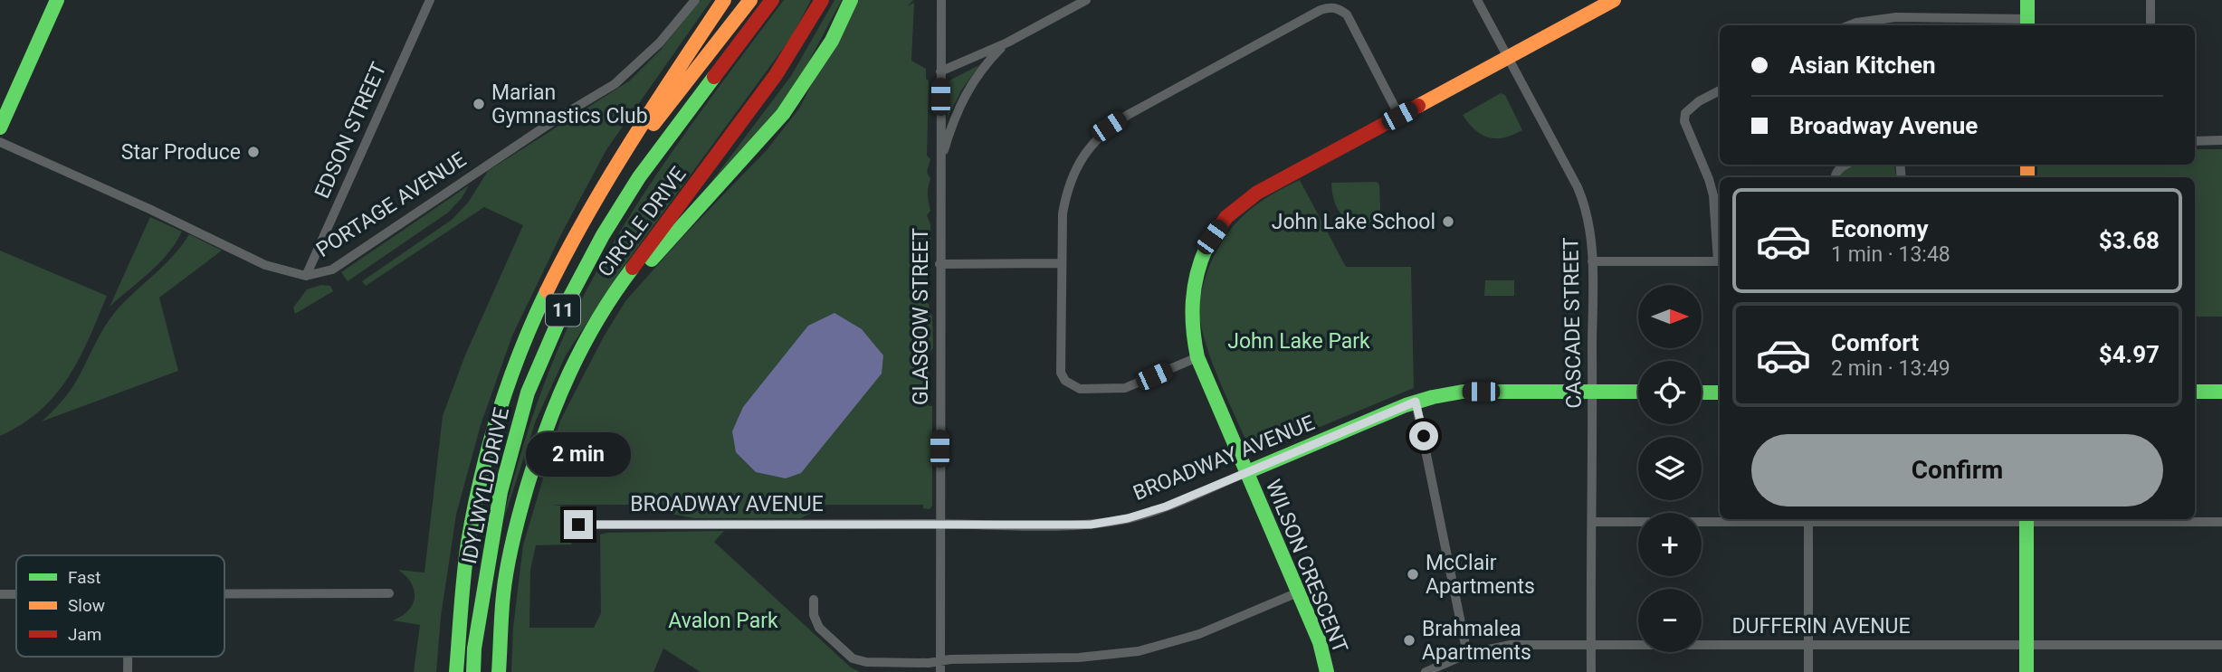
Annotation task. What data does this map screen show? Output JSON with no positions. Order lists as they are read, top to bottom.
{
  "streets": {
    "main road": [
      "CIRCLE DRIVE",
      "11",
      "BROADWAY AVENUE",
      "IDYLWYLD DRIVE",
      "WILSON CRESCENT"
    ],
    "street": [
      "EDSON STREET",
      "PORTAGE AVENUE",
      "GLASGOW STREET",
      "CASCADE STREET",
      "DUFFERIN AVENUE"
    ]
  },
  "crossings": [
    ["EDSON STREET", "PORTAGE AVENUE"],
    ["CIRCLE DRIVE", "11"],
    ["GLASGOW STREET", "BROADWAY AVENUE"],
    ["CASCADE STREET", "BROADWAY AVENUE"],
    ["CASCADE STREET", "WILSON CRESCENT"],
    ["CASCADE STREET", "DUFFERIN AVENUE"],
    ["BROADWAY AVENUE", "WILSON CRESCENT"]
  ],
  "parks": ["John Lake Park", "Avalon Park"],
  "places": [
    "Marian Gymnastics Club",
    "Star Produce",
    "John Lake School",
    "McClair Apartments",
    "Brahmalea Apartments"
  ],
  "legend": ["Fast", "Slow", "Jam"],
  "north": "right",
  "page": {
    "banner": ["Asian Kitchen", "Broadway Avenue"],
    "list": [
      {
        "name": "Economy",
        "note": "1 min · 13:48",
        "value": "$3.68"
      },
      {
        "name": "Comfort",
        "note": "2 min · 13:49",
        "value": "$4.97"
      }
    ],
    "map_buttons": ["+", "−"],
    "buttons": "Confirm",
    "bubble": "2 min"
  }
}
